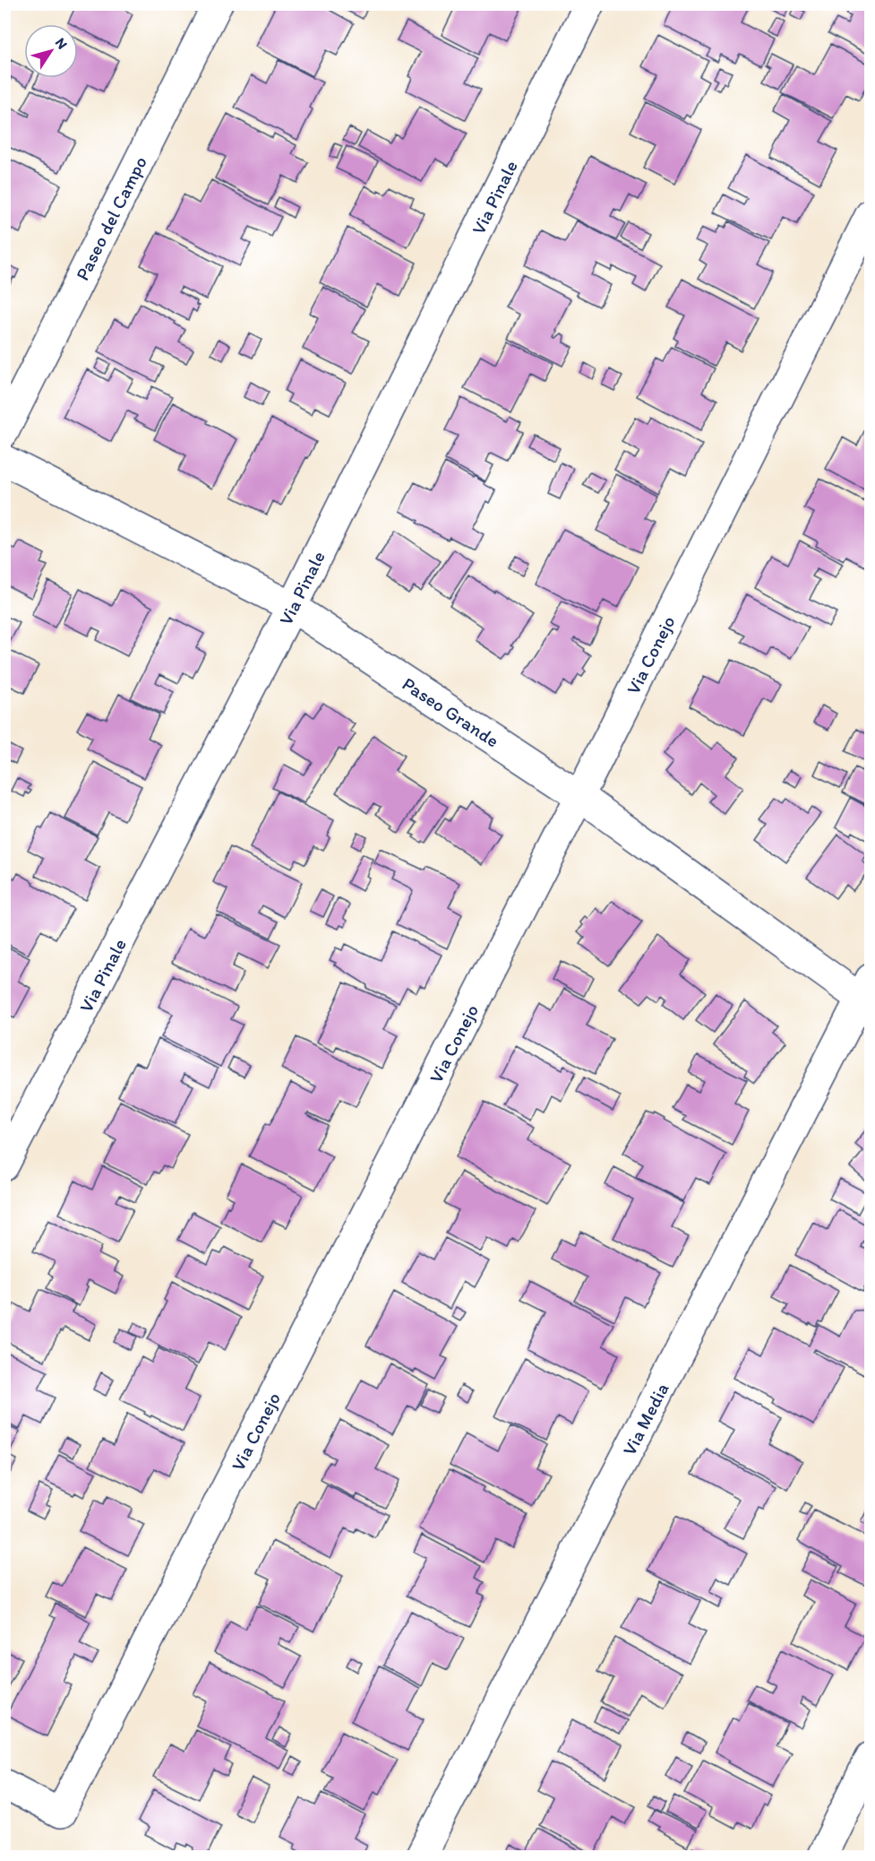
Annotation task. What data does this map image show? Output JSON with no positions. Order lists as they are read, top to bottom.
{
  "streets": {
    "street": [
      "Via Pinale",
      "Paseo del Campo",
      "Via Conejo",
      "Paseo Grande",
      "Via Media"
    ]
  },
  "crossings": [
    ["Via Pinale", "Paseo Grande"],
    ["Via Conejo", "Paseo Grande"],
    ["Paseo Grande", "Via Media"]
  ],
  "north": "top right"
}
